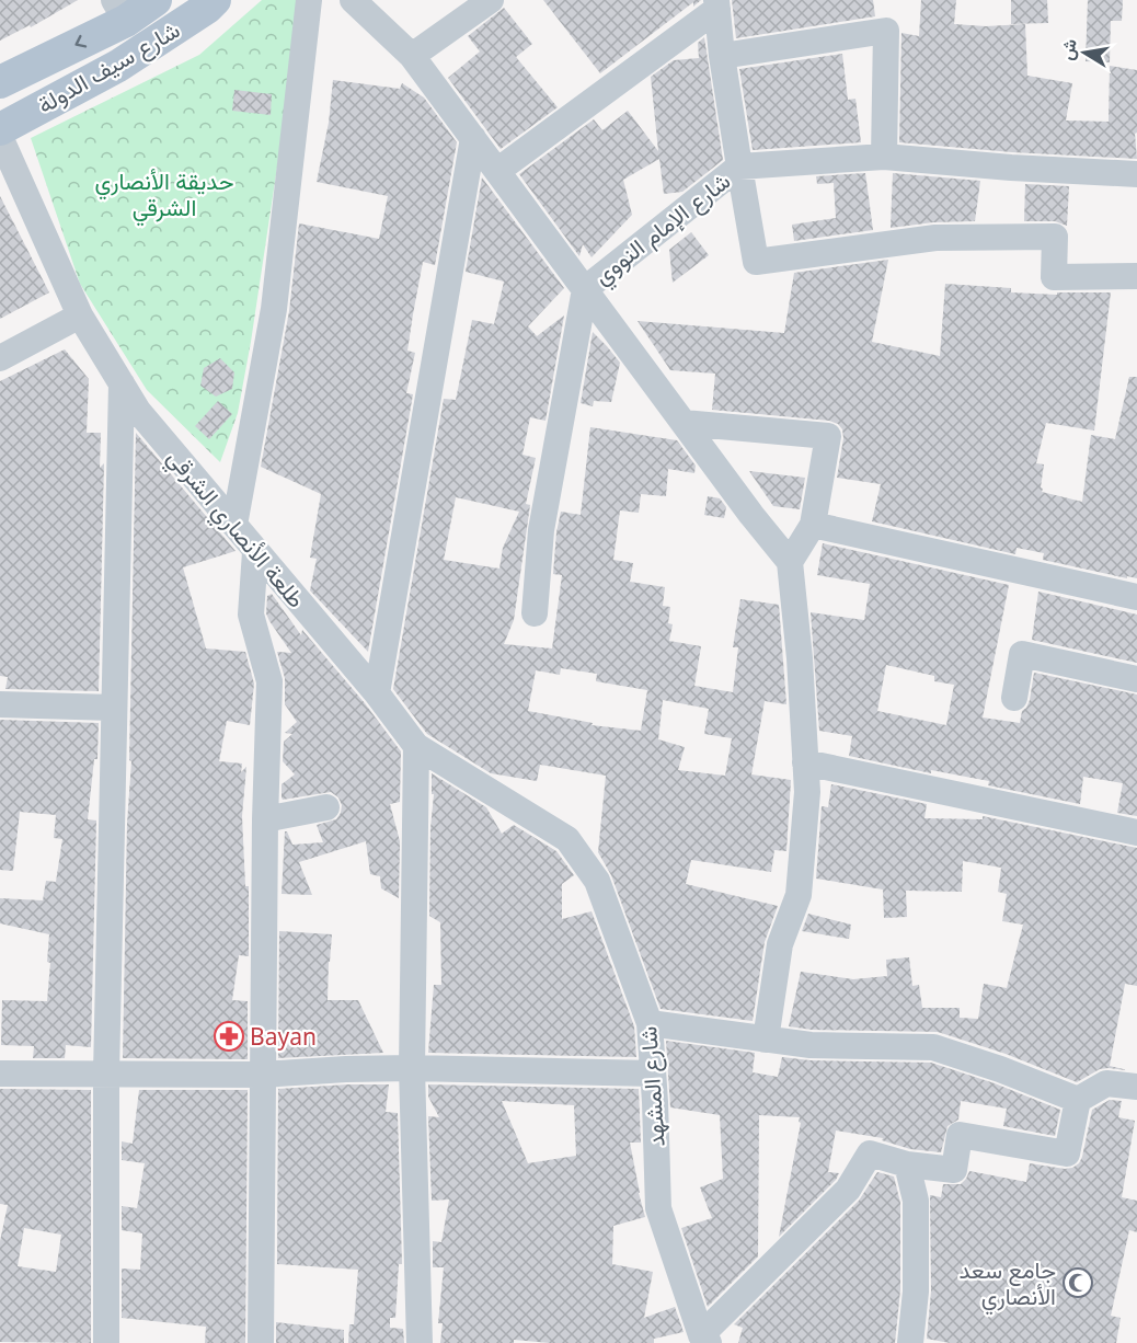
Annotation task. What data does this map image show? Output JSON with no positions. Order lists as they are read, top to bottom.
{
  "streets": {
    "main road": ["شارع سيف الدولة"],
    "street": ["شارع الإمام النووي", "طلعة الأنصاري الشرقي", "شارع المشهد"]
  },
  "crossings": [
    ["طلعة الأنصاري الشرقي", "شارع المشهد"]
  ],
  "parks": ["حديقة الأنصاري الشرقي"],
  "places": {
    "pharmacy": ["Bayan"],
    "mosque": ["جامع سعد الأنصاري"]
  },
  "north": "left"
}
